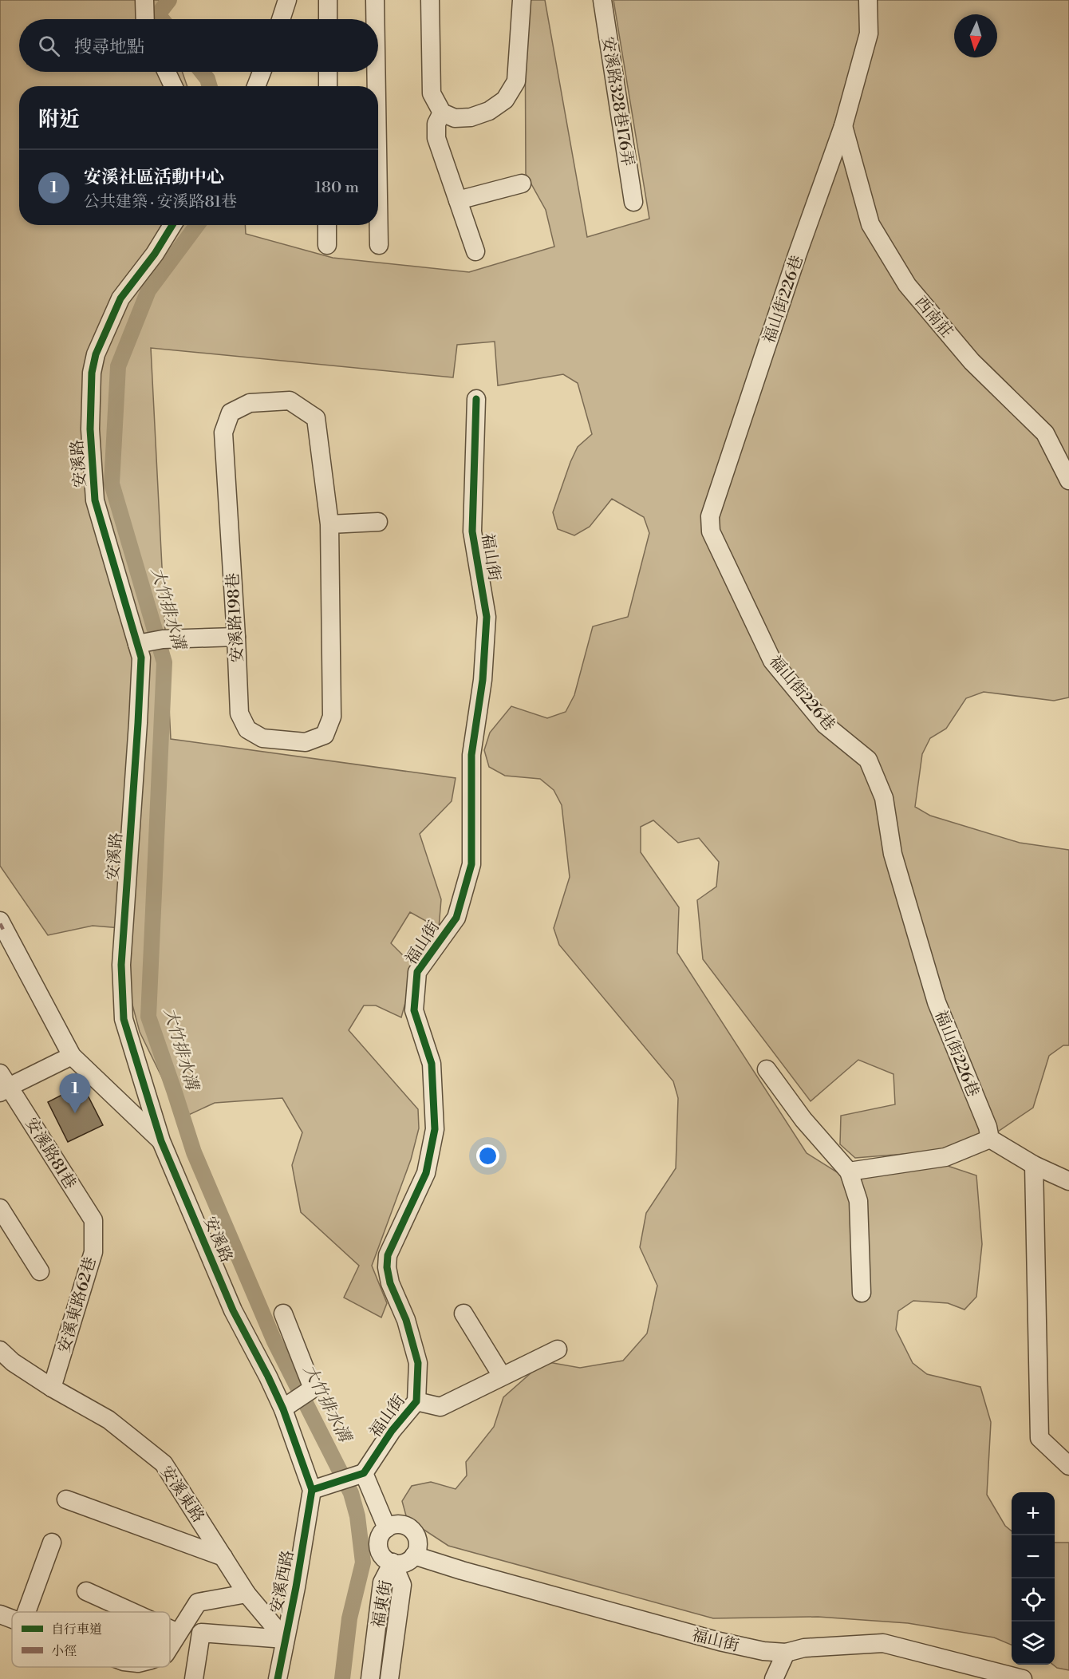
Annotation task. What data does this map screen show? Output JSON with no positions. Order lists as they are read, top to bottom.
{
  "streets": {
    "street": [
      "安溪路328巷176弄",
      "福山街226巷",
      "西南莊",
      "安溪路",
      "福山街",
      "安溪路198巷",
      "安溪路81巷",
      "安溪東路62巷",
      "安溪東路",
      "安溪西路",
      "福東街"
    ]
  },
  "crossings": [
    ["福山街226巷", "西南莊"],
    ["安溪路", "安溪西路"],
    ["福山街", "福東街"],
    ["安溪路81巷", "安溪東路62巷"],
    ["安溪東路62巷", "安溪東路"],
    ["安溪東路", "安溪西路"]
  ],
  "water": ["大竹排水溝"],
  "legend": ["自行車道", "小徑"],
  "north": "bottom",
  "page": {
    "search": "搜尋地點",
    "heading": "附近",
    "list": [
      {
        "mark": "1",
        "name": "安溪社區活動中心",
        "note": "公共建築 · 安溪路81巷",
        "value": "180 m"
      }
    ],
    "pins": "1",
    "map_buttons": ["+", "−"]
  }
}
